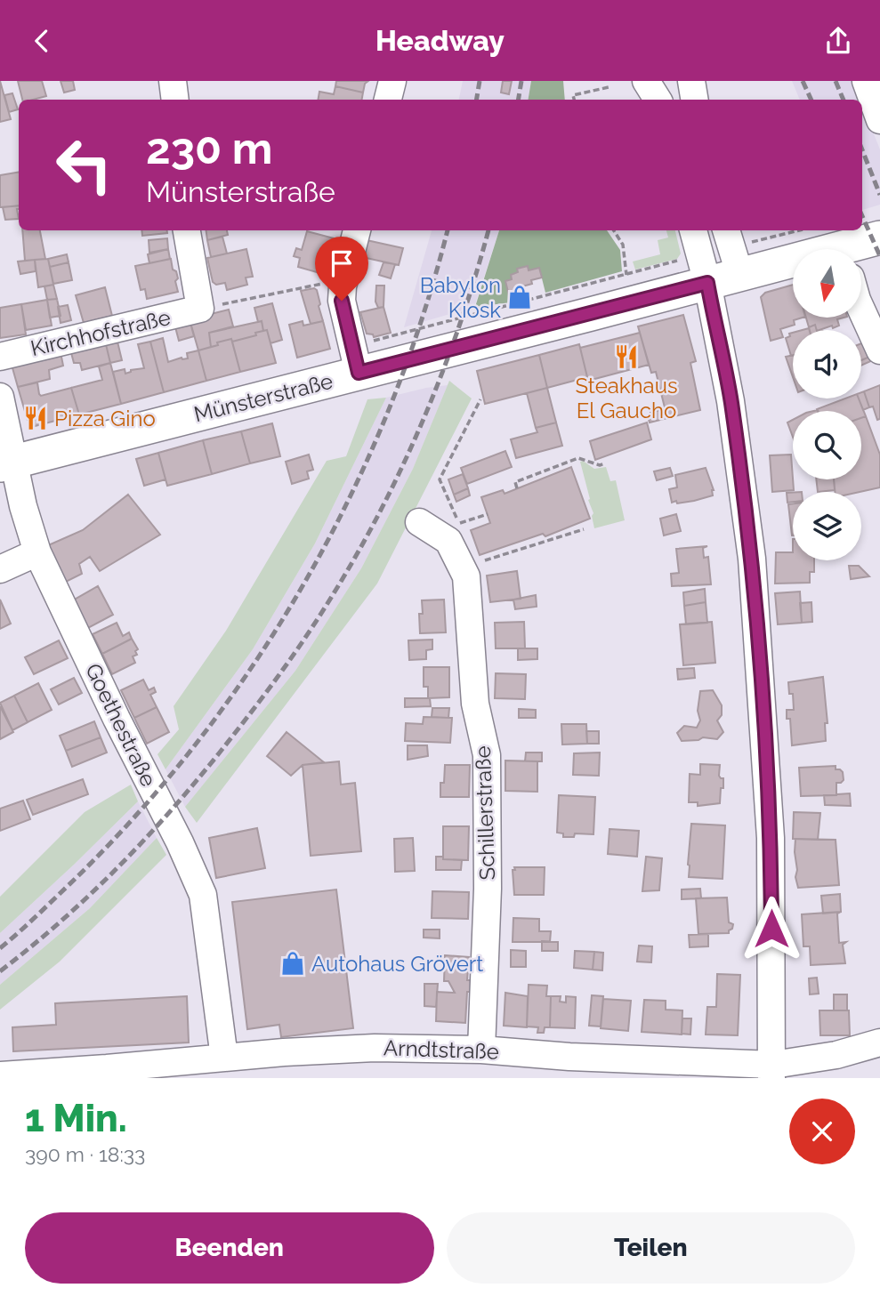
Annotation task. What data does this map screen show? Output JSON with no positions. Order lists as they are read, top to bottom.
{
  "streets": {
    "main road": ["Münsterstraße"],
    "street": [
      "Kirchhofstraße",
      "Goethestraße",
      "Schillerstraße",
      "Arndtstraße"
    ]
  },
  "crossings": [
    ["Münsterstraße", "Goethestraße"],
    ["Goethestraße", "Arndtstraße"],
    ["Schillerstraße", "Arndtstraße"]
  ],
  "places": {
    "shop": ["Babylon Kiosk", "Autohaus Grövert"],
    "restaurant": ["Steakhaus El Gaucho", "Pizza Gino"]
  },
  "north": "bottom",
  "page": {
    "header": "Headway",
    "turn": ["230 m", "Münsterstraße"],
    "heading": ["1 Min.", "390 m · 18:33"],
    "buttons": ["Beenden", "Teilen"]
  }
}
